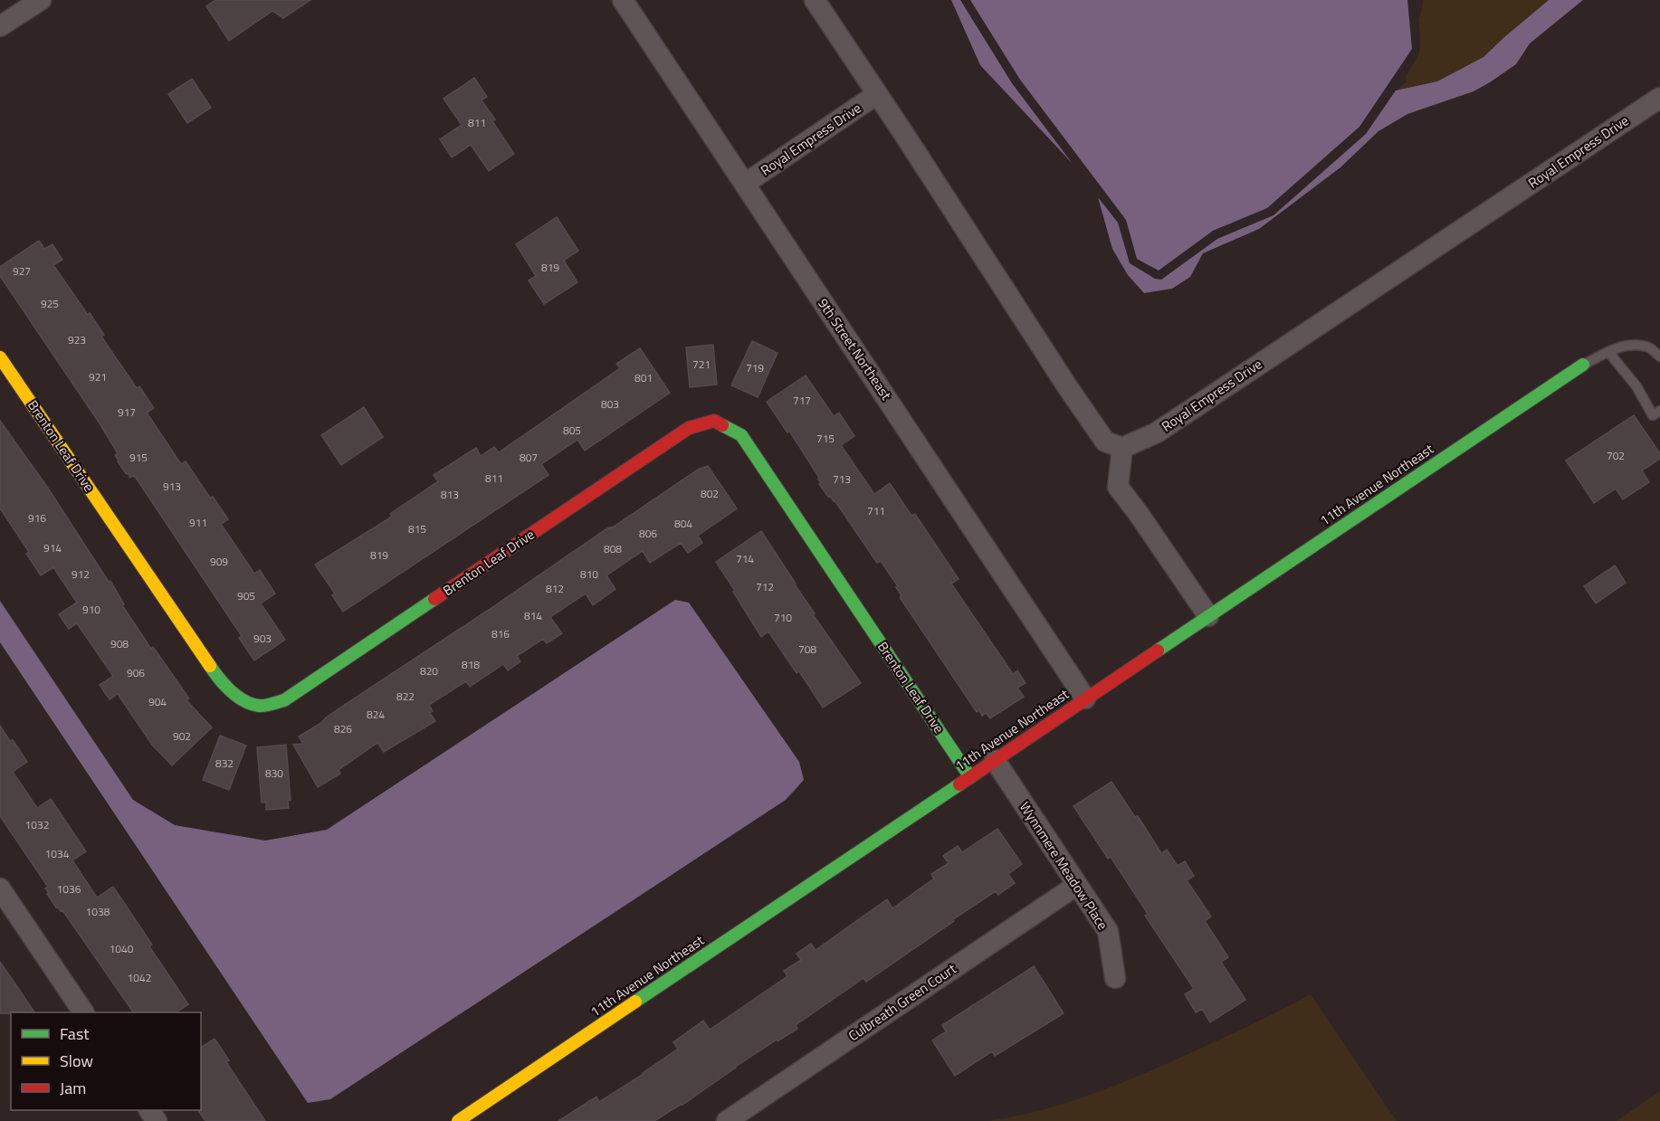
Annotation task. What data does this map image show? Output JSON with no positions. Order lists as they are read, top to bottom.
{
  "streets": {
    "street": [
      "Royal Empress Drive",
      "9th Street Northeast",
      "Brenton Leaf Drive",
      "11th Avenue Northeast",
      "Wynnmere Meadow Place",
      "Culbreath Green Court"
    ]
  },
  "crossings": [
    ["Royal Empress Drive", "9th Street Northeast"],
    ["9th Street Northeast", "11th Avenue Northeast"],
    ["Brenton Leaf Drive", "11th Avenue Northeast"],
    ["11th Avenue Northeast", "Wynnmere Meadow Place"],
    ["Wynnmere Meadow Place", "Culbreath Green Court"]
  ],
  "house_numbers": [
    "811",
    "819",
    "927",
    "925",
    "923",
    "721",
    "719",
    "921",
    "801",
    "717",
    "803",
    "917",
    "805",
    "715",
    "702",
    "915",
    "807",
    "811",
    "713",
    "913",
    "802",
    "813",
    "711",
    "916",
    "911",
    "804",
    "815",
    "806",
    "914",
    "808",
    "819",
    "714",
    "909",
    "912",
    "810",
    "712",
    "812",
    "905",
    "910",
    "814",
    "710",
    "816",
    "903",
    "908",
    "708",
    "818",
    "820",
    "906",
    "822",
    "904",
    "824",
    "826",
    "902",
    "832",
    "830",
    "1032",
    "1034",
    "1036",
    "1038",
    "1040",
    "1042"
  ],
  "legend": ["Fast", "Slow", "Jam"]
}
